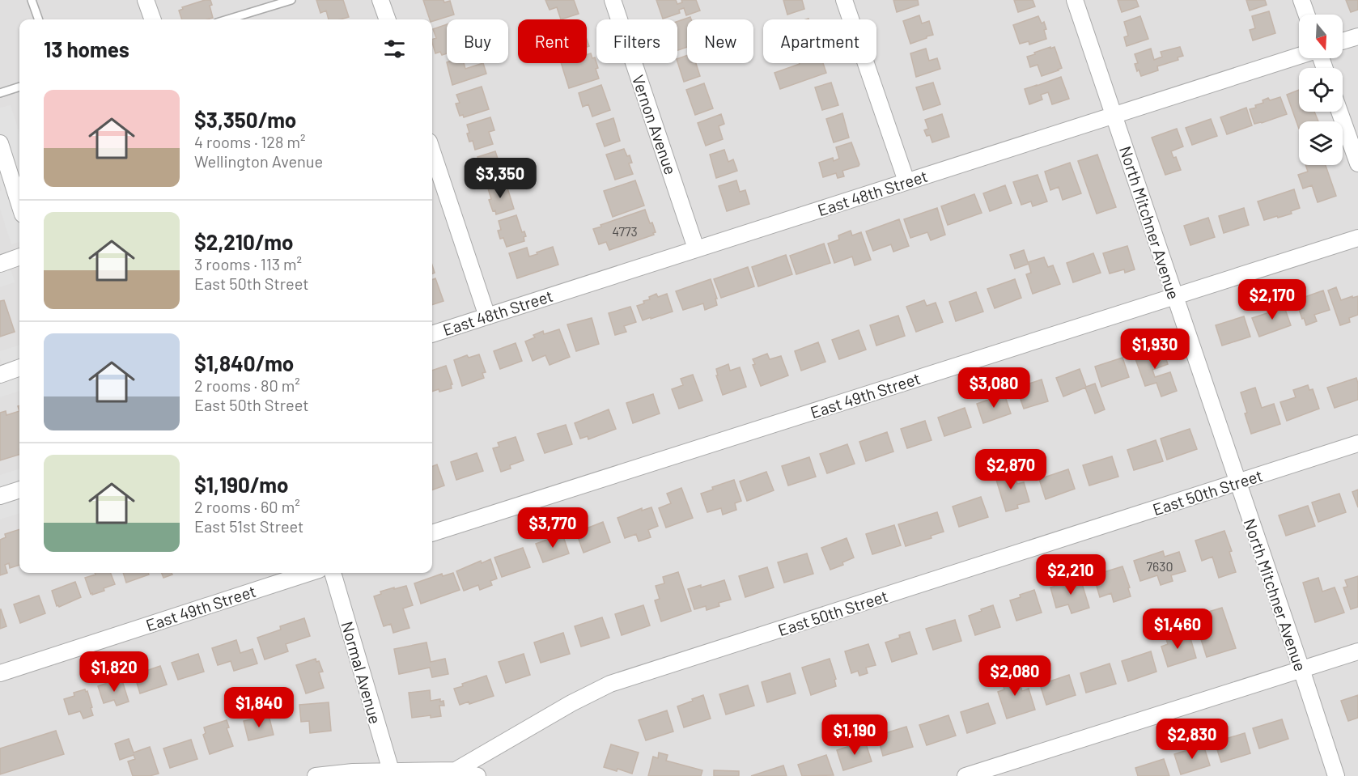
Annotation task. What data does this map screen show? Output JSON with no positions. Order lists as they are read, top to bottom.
{
  "streets": {
    "street": [
      "Vernon Avenue",
      "East 48th Street",
      "North Mitchner Avenue",
      "East 49th Street",
      "East 50th Street",
      "Normal Avenue"
    ]
  },
  "crossings": [
    ["Vernon Avenue", "East 48th Street"],
    ["East 48th Street", "North Mitchner Avenue"],
    ["North Mitchner Avenue", "East 49th Street"],
    ["North Mitchner Avenue", "East 50th Street"],
    ["East 50th Street", "Normal Avenue"]
  ],
  "house_numbers": ["4773", "7630"],
  "north": "bottom",
  "page": {
    "chip": [
      "Buy",
      "Rent",
      "Filters",
      "New",
      "Apartment"
    ],
    "heading": "13 homes",
    "list": [
      {
        "name": "$3,350/mo",
        "note": "4 rooms · 128 m² · Wellington Avenue"
      },
      {
        "name": "$2,210/mo",
        "note": "3 rooms · 113 m² · East 50th Street"
      },
      {
        "name": "$1,840/mo",
        "note": "2 rooms · 80 m² · East 50th Street"
      },
      {
        "name": "$1,190/mo",
        "note": "2 rooms · 60 m² · East 51st Street"
      }
    ],
    "price": [
      "$3,350",
      "$2,170",
      "$1,930",
      "$3,080",
      "$2,870",
      "$3,770",
      "$2,210",
      "$1,460",
      "$1,820",
      "$2,080",
      "$1,840",
      "$1,190",
      "$2,830"
    ]
  }
}
